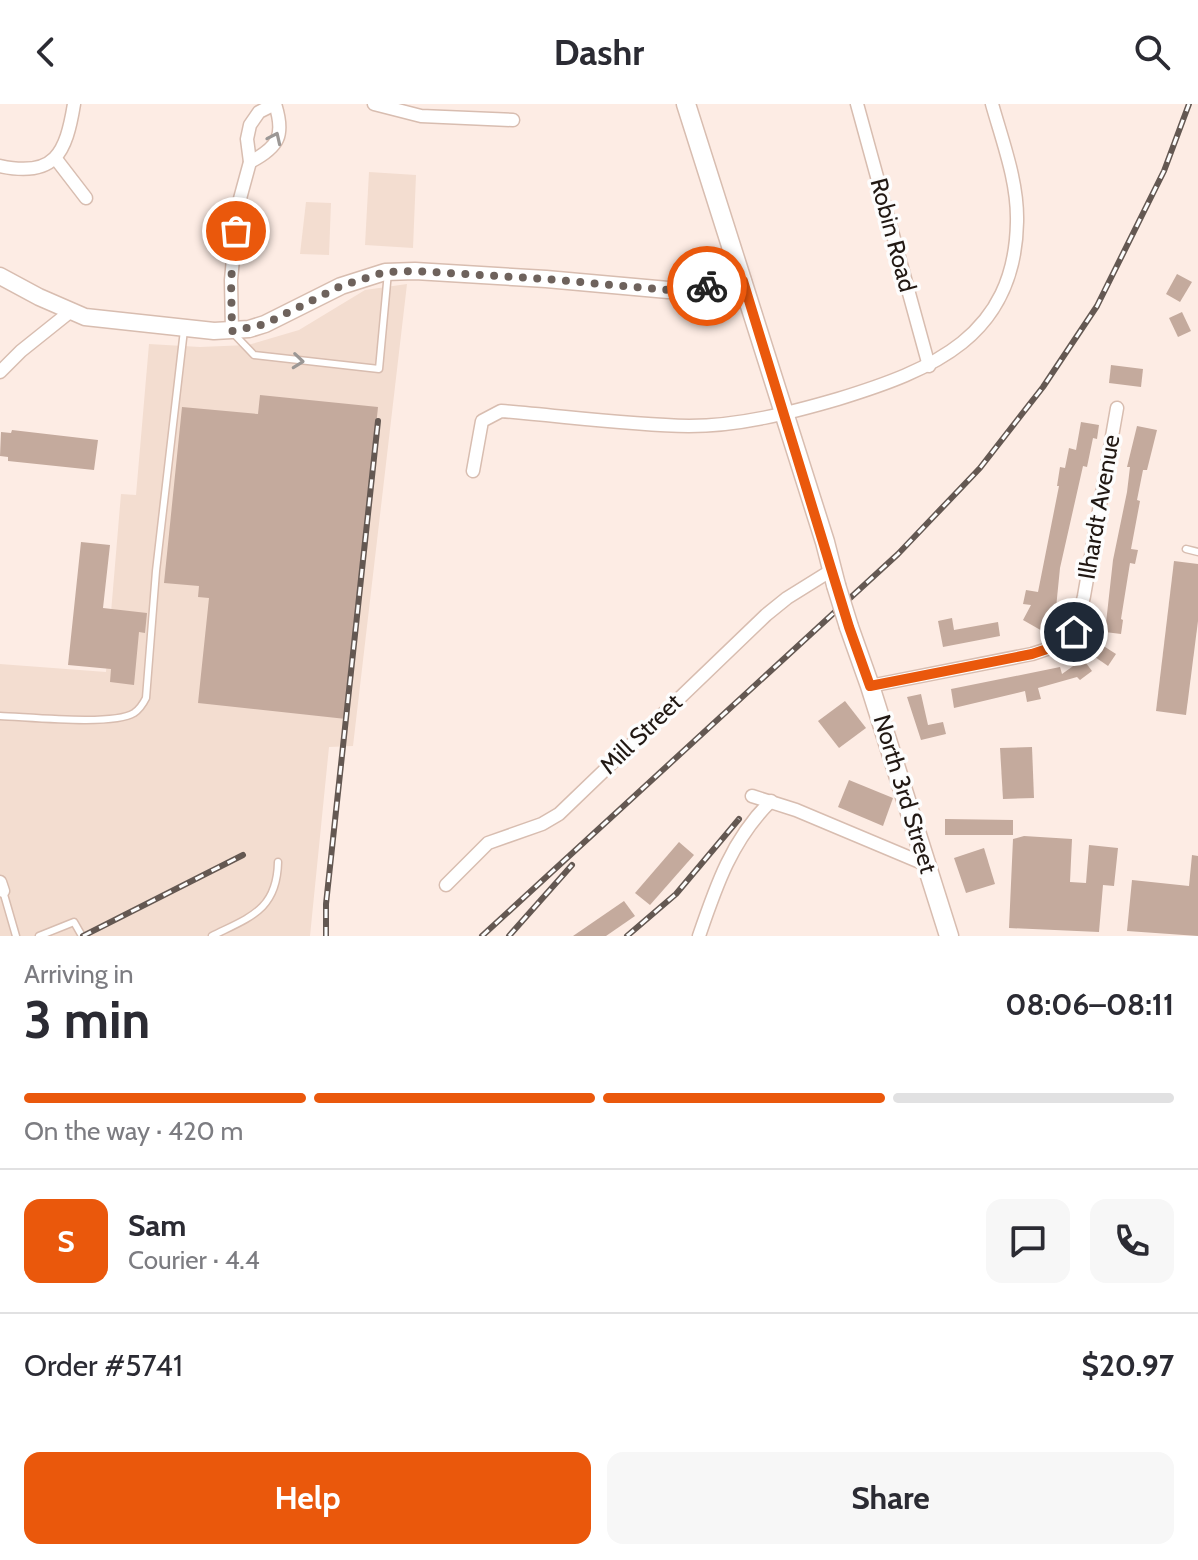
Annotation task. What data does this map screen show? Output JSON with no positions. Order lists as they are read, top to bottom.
{
  "streets": {
    "main road": ["North 3rd Street"],
    "street": ["Robin Road", "Ilhardt Avenue", "Mill Street"]
  },
  "crossings": [
    ["Ilhardt Avenue", "North 3rd Street"],
    ["Mill Street", "North 3rd Street"]
  ],
  "page": {
    "header": "Dashr",
    "heading": ["3 min", "Arriving in", "08:06–08:11"],
    "panel": [
      "Sam",
      "Courier · 4.4",
      "Order #5741",
      "$20.97"
    ],
    "bar": "On the way · 420 m",
    "round": "S",
    "buttons": ["Help", "Share"]
  }
}
